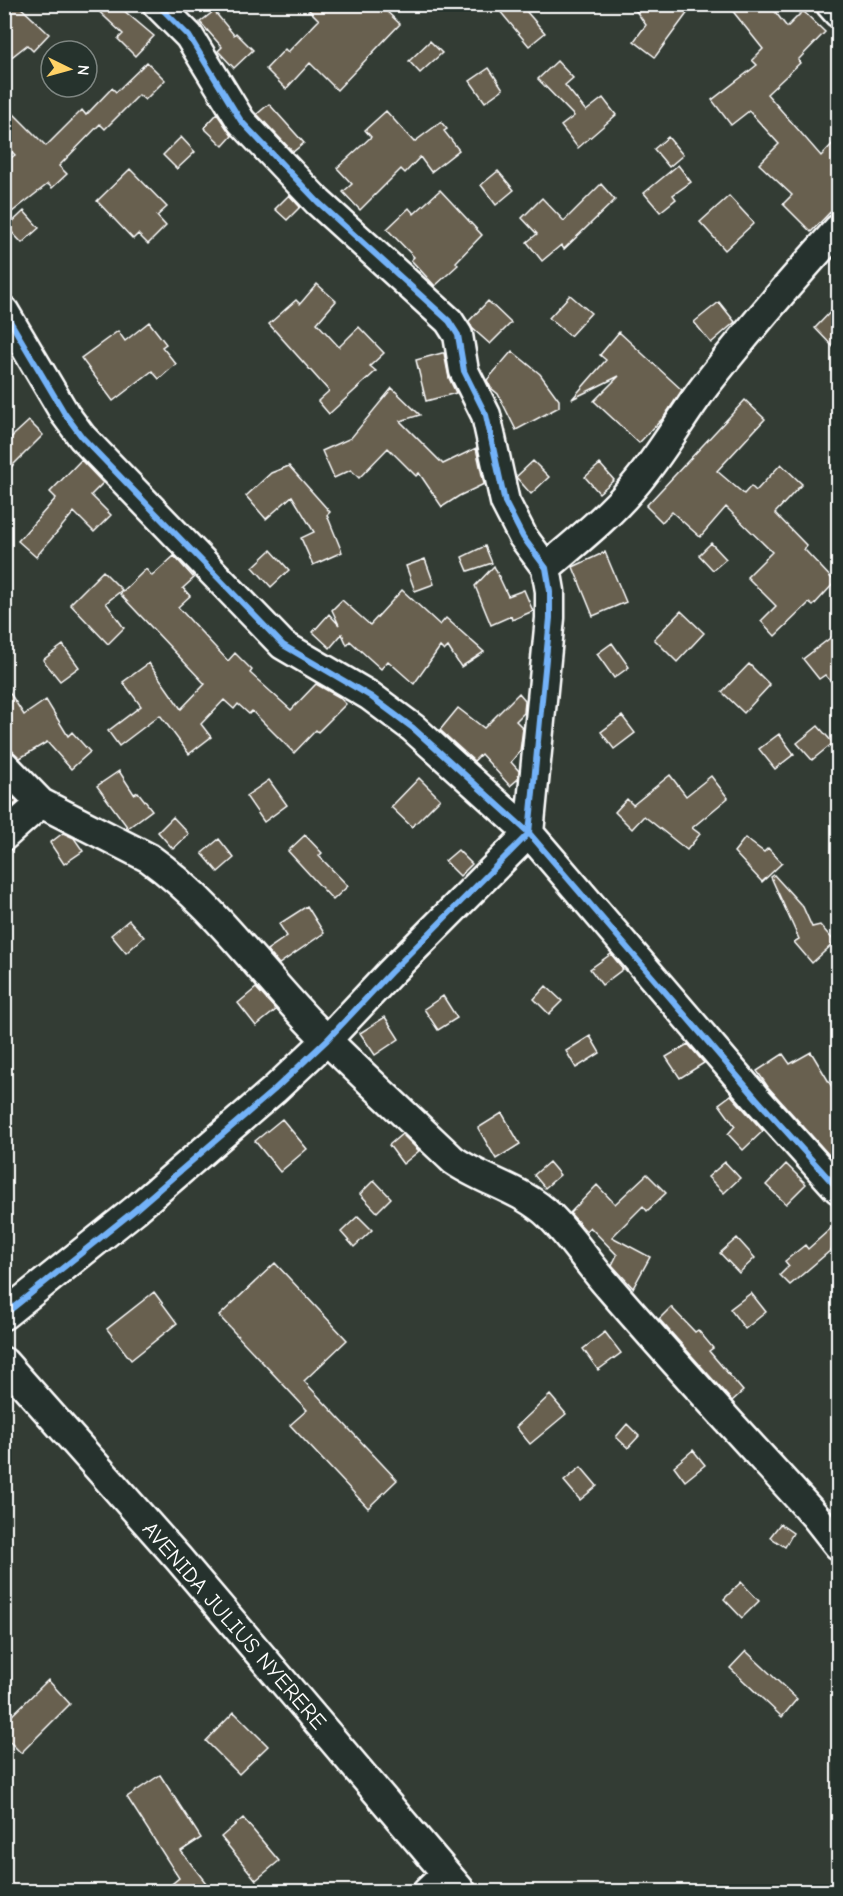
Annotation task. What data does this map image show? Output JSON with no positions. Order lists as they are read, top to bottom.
{
  "streets": {
    "street": ["AVENIDA JULIUS NYERERE"]
  },
  "north": "right"
}
